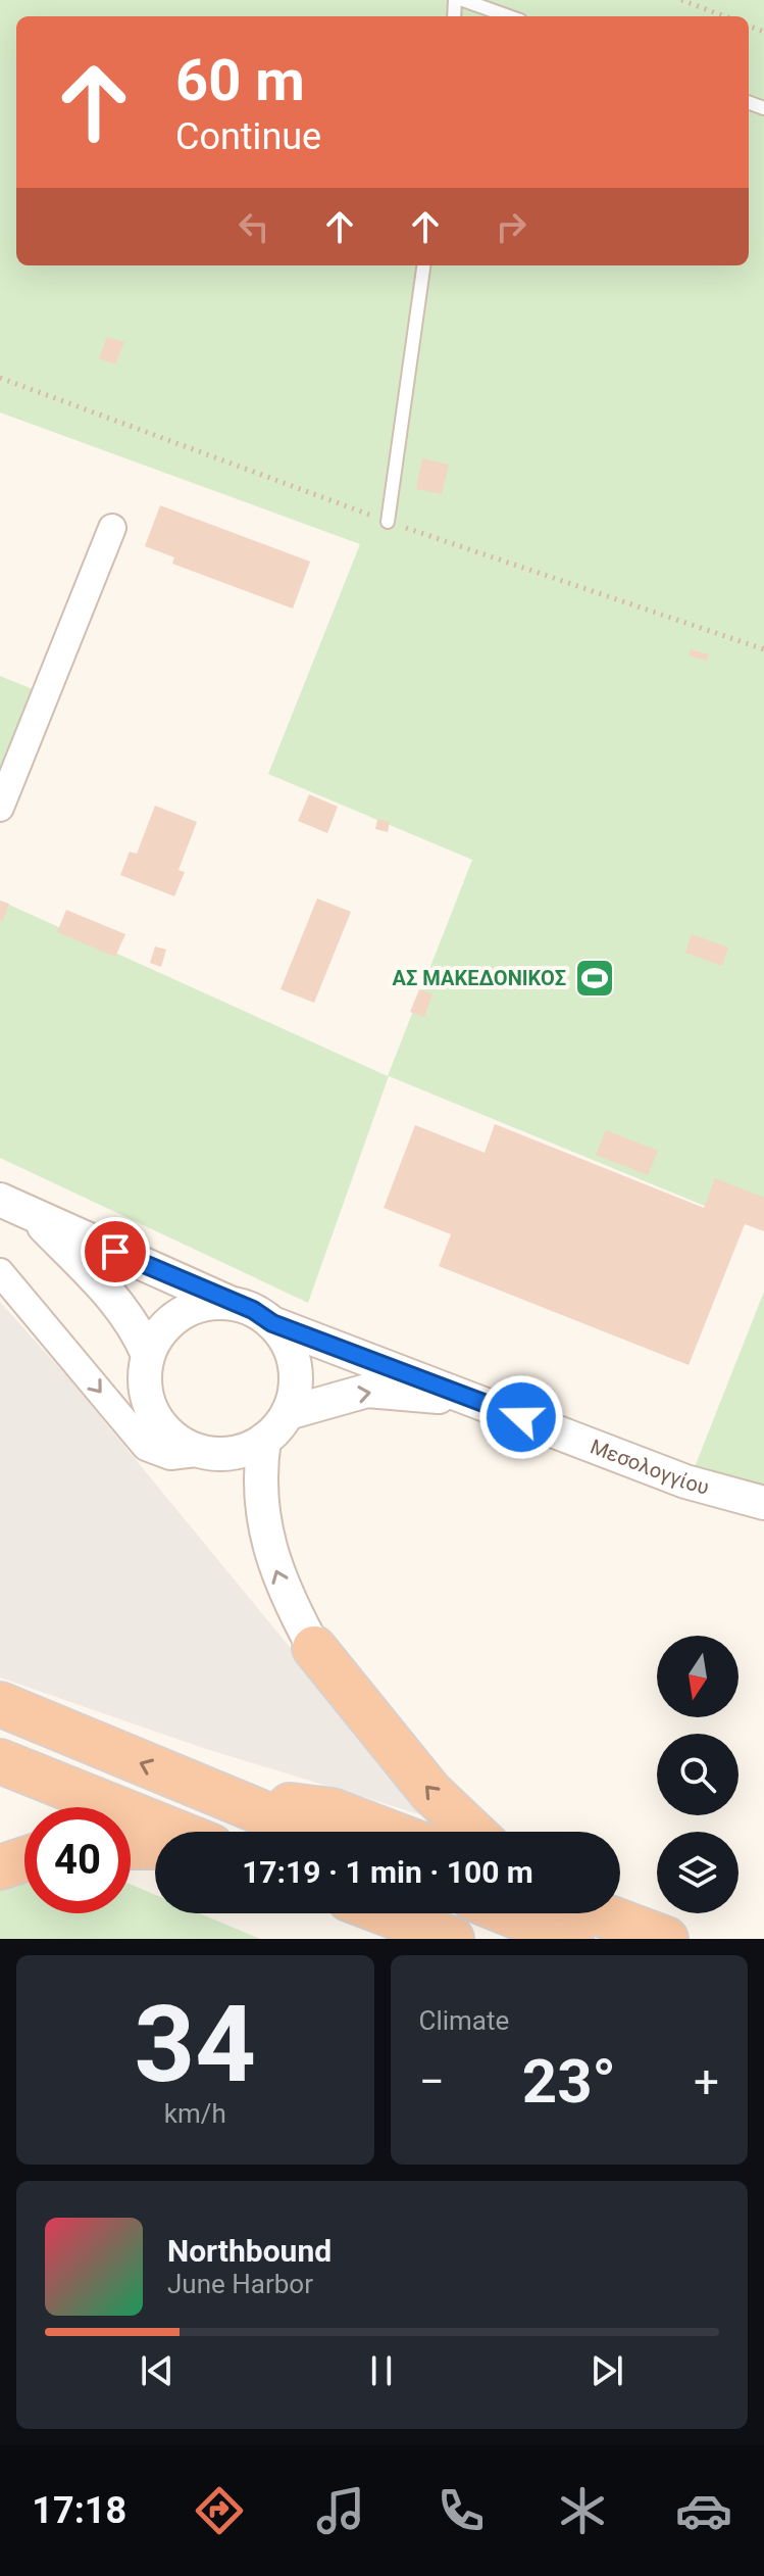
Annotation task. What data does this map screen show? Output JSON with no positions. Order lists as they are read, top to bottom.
{
  "streets": {
    "street": ["Μεσολογγίου"]
  },
  "places": {
    "sports": ["ΑΣ ΜΑΚΕΔΟΝΙΚΟΣ"]
  },
  "north": "bottom",
  "page": {
    "turn": ["60 m", "Continue"],
    "limit": "40",
    "trip": "17:19 · 1 min · 100 m",
    "tile": [
      ["34", "km/h"],
      "Climate"
    ],
    "heat": ["−", "23°", "+"],
    "song": ["Northbound", "June Harbor"],
    "tabs": "17:18"
  }
}
